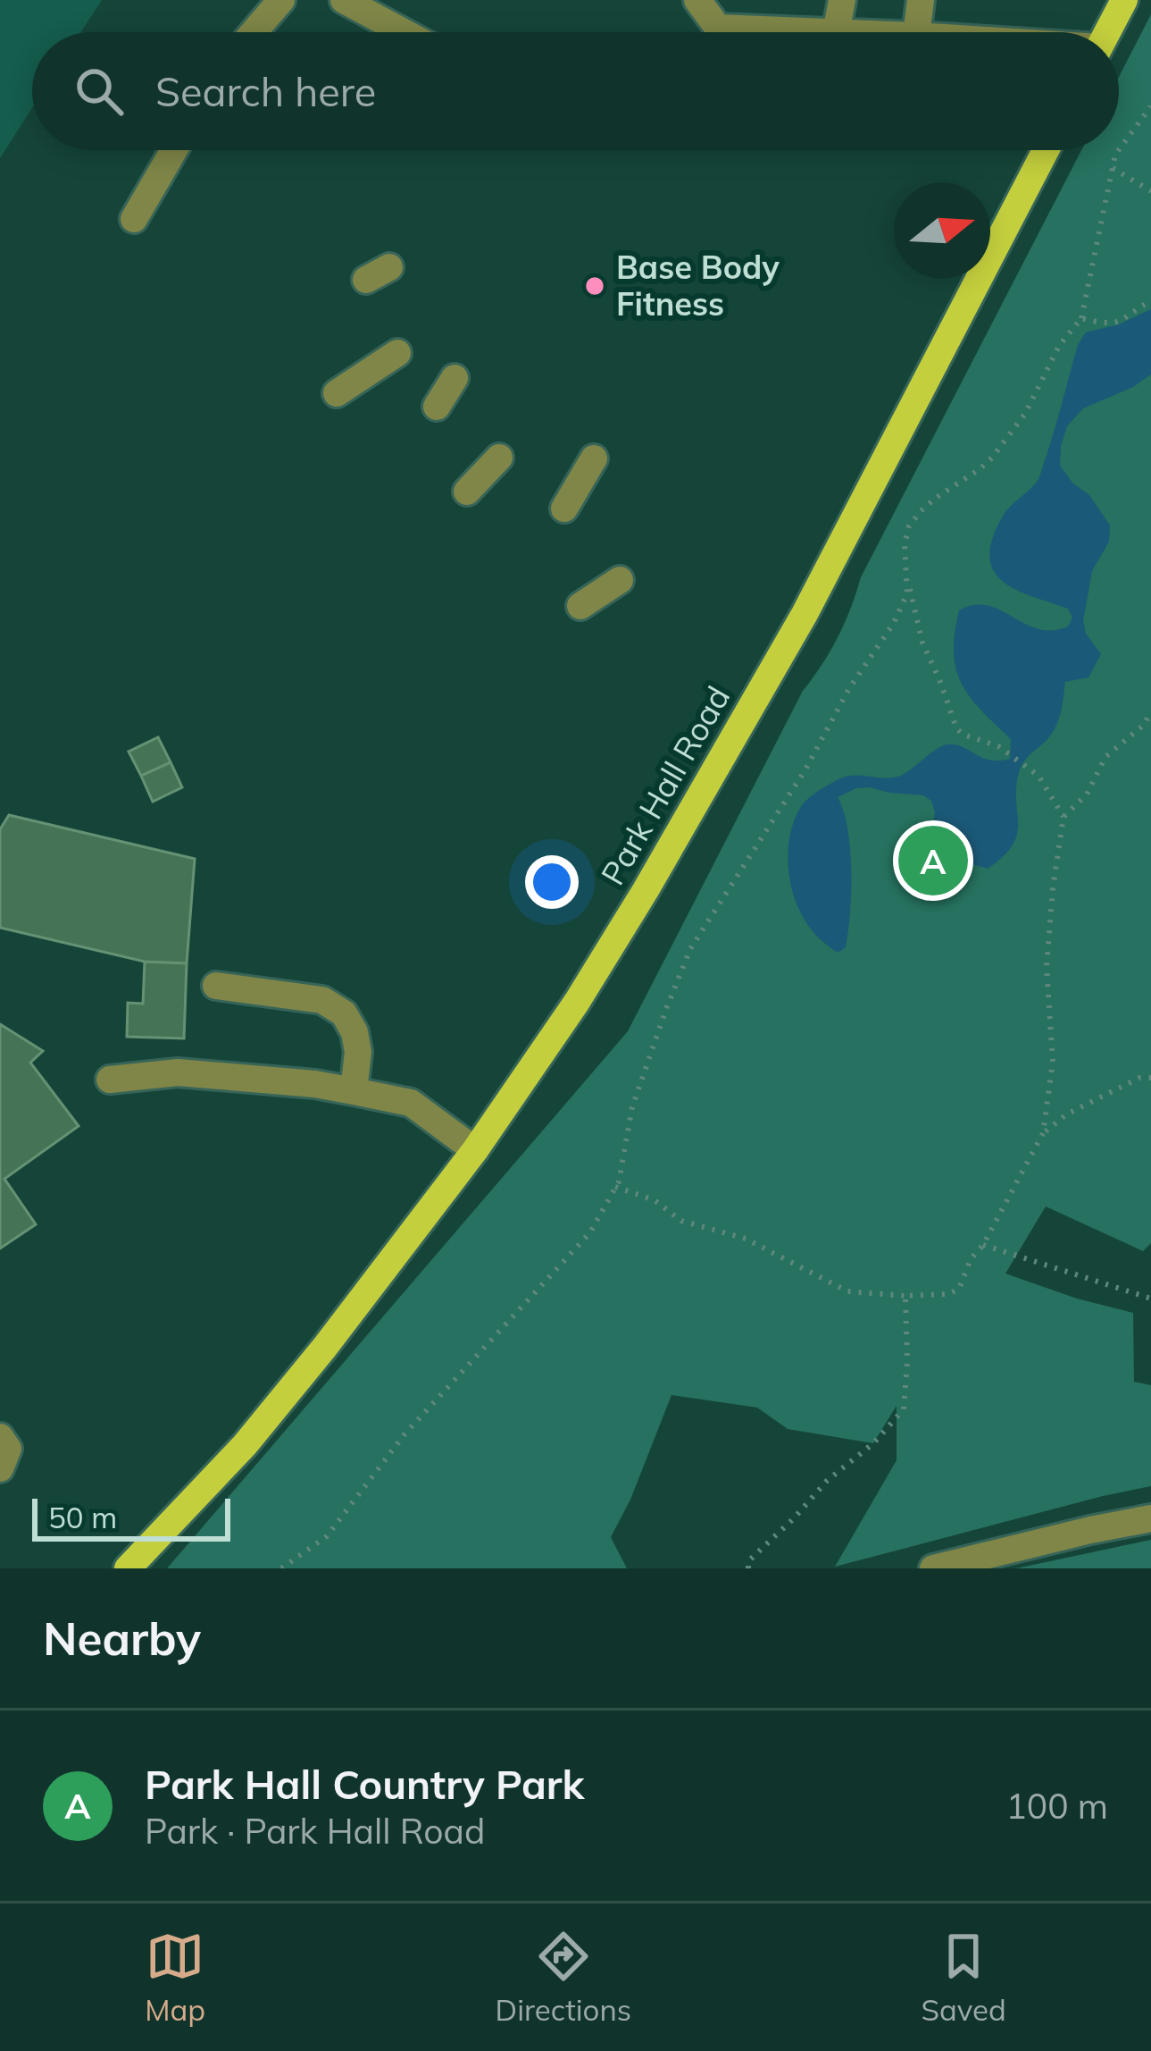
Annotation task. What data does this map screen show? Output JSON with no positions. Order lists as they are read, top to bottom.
{
  "streets": {
    "main road": ["Park Hall Road"]
  },
  "places": ["Base Body Fitness"],
  "scale_bar": "50 m",
  "north": "right",
  "page": {
    "search": "Search here",
    "pins": "A",
    "scale": "50 m",
    "heading": "Nearby",
    "list": [
      {
        "mark": "A",
        "name": "Park Hall Country Park",
        "note": "Park · Park Hall Road",
        "value": "100 m"
      }
    ],
    "nav": ["Map", "Directions", "Saved"]
  }
}
